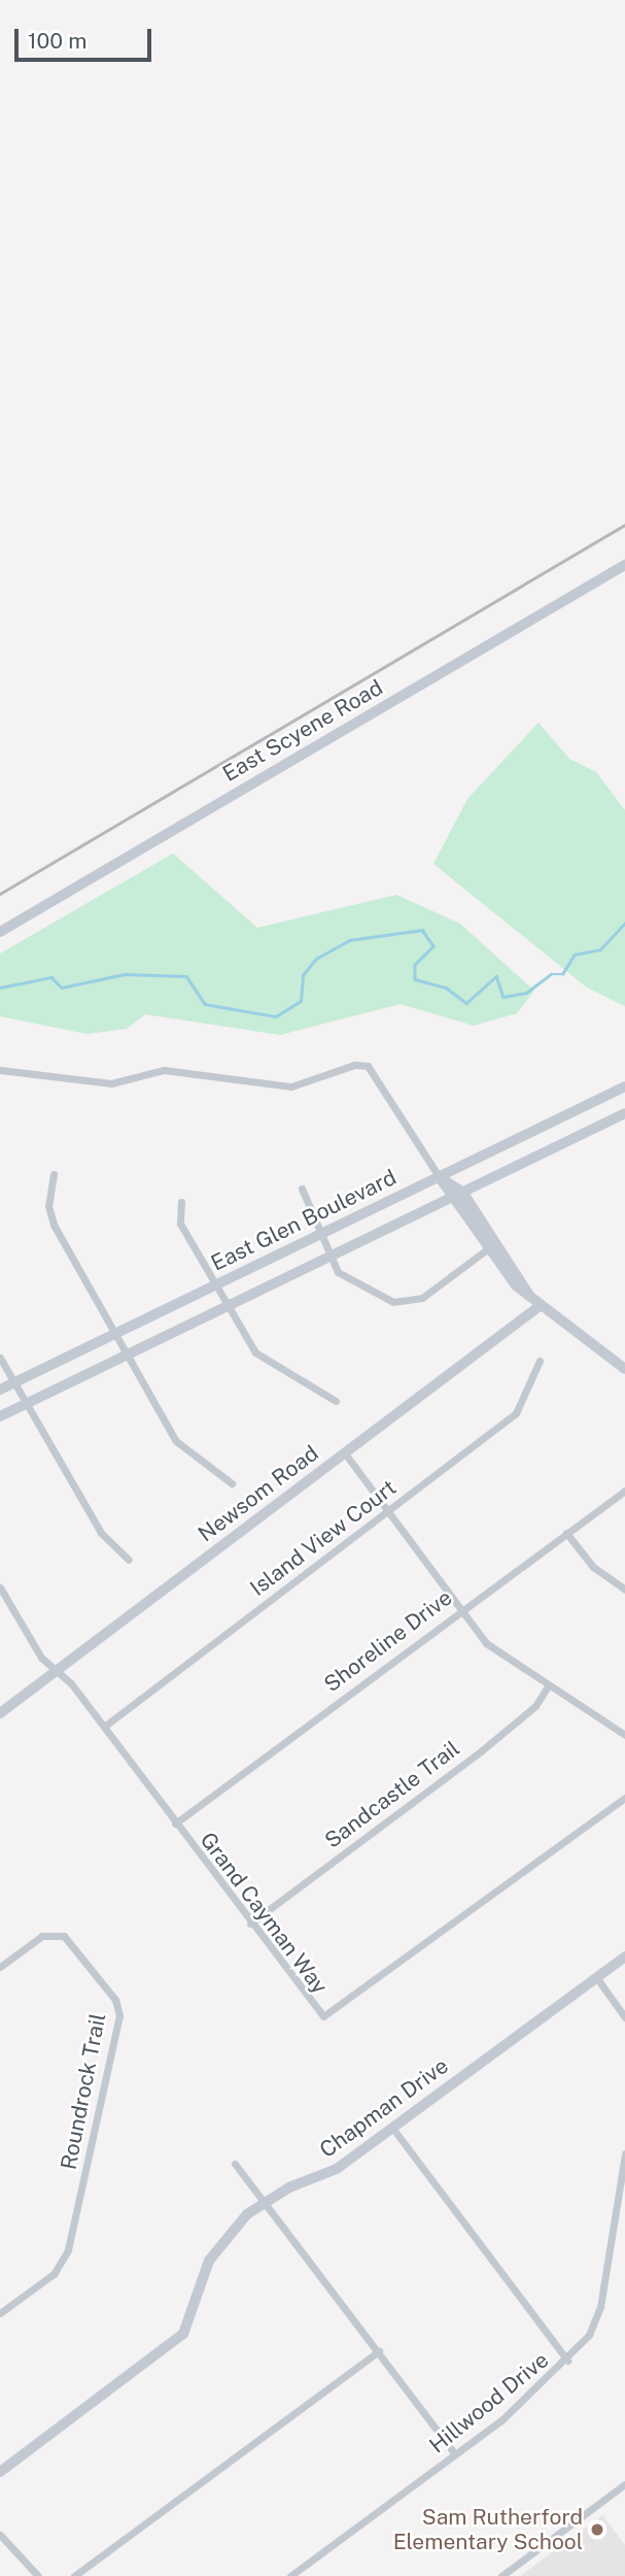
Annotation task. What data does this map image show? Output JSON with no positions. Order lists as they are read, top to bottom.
{
  "streets": {
    "street": [
      "East Scyene Road",
      "East Glen Boulevard",
      "Newsom Road",
      "Island View Court",
      "Shoreline Drive",
      "Sandcastle Trail",
      "Grand Cayman Way",
      "Roundrock Trail",
      "Chapman Drive",
      "Hillwood Drive"
    ]
  },
  "crossings": [
    ["Newsom Road", "Grand Cayman Way"],
    ["Island View Court", "Grand Cayman Way"],
    ["Shoreline Drive", "Grand Cayman Way"],
    ["Sandcastle Trail", "Grand Cayman Way"]
  ],
  "places": ["Sam Rutherford Elementary School"],
  "scale_bar": "100 m"
}
